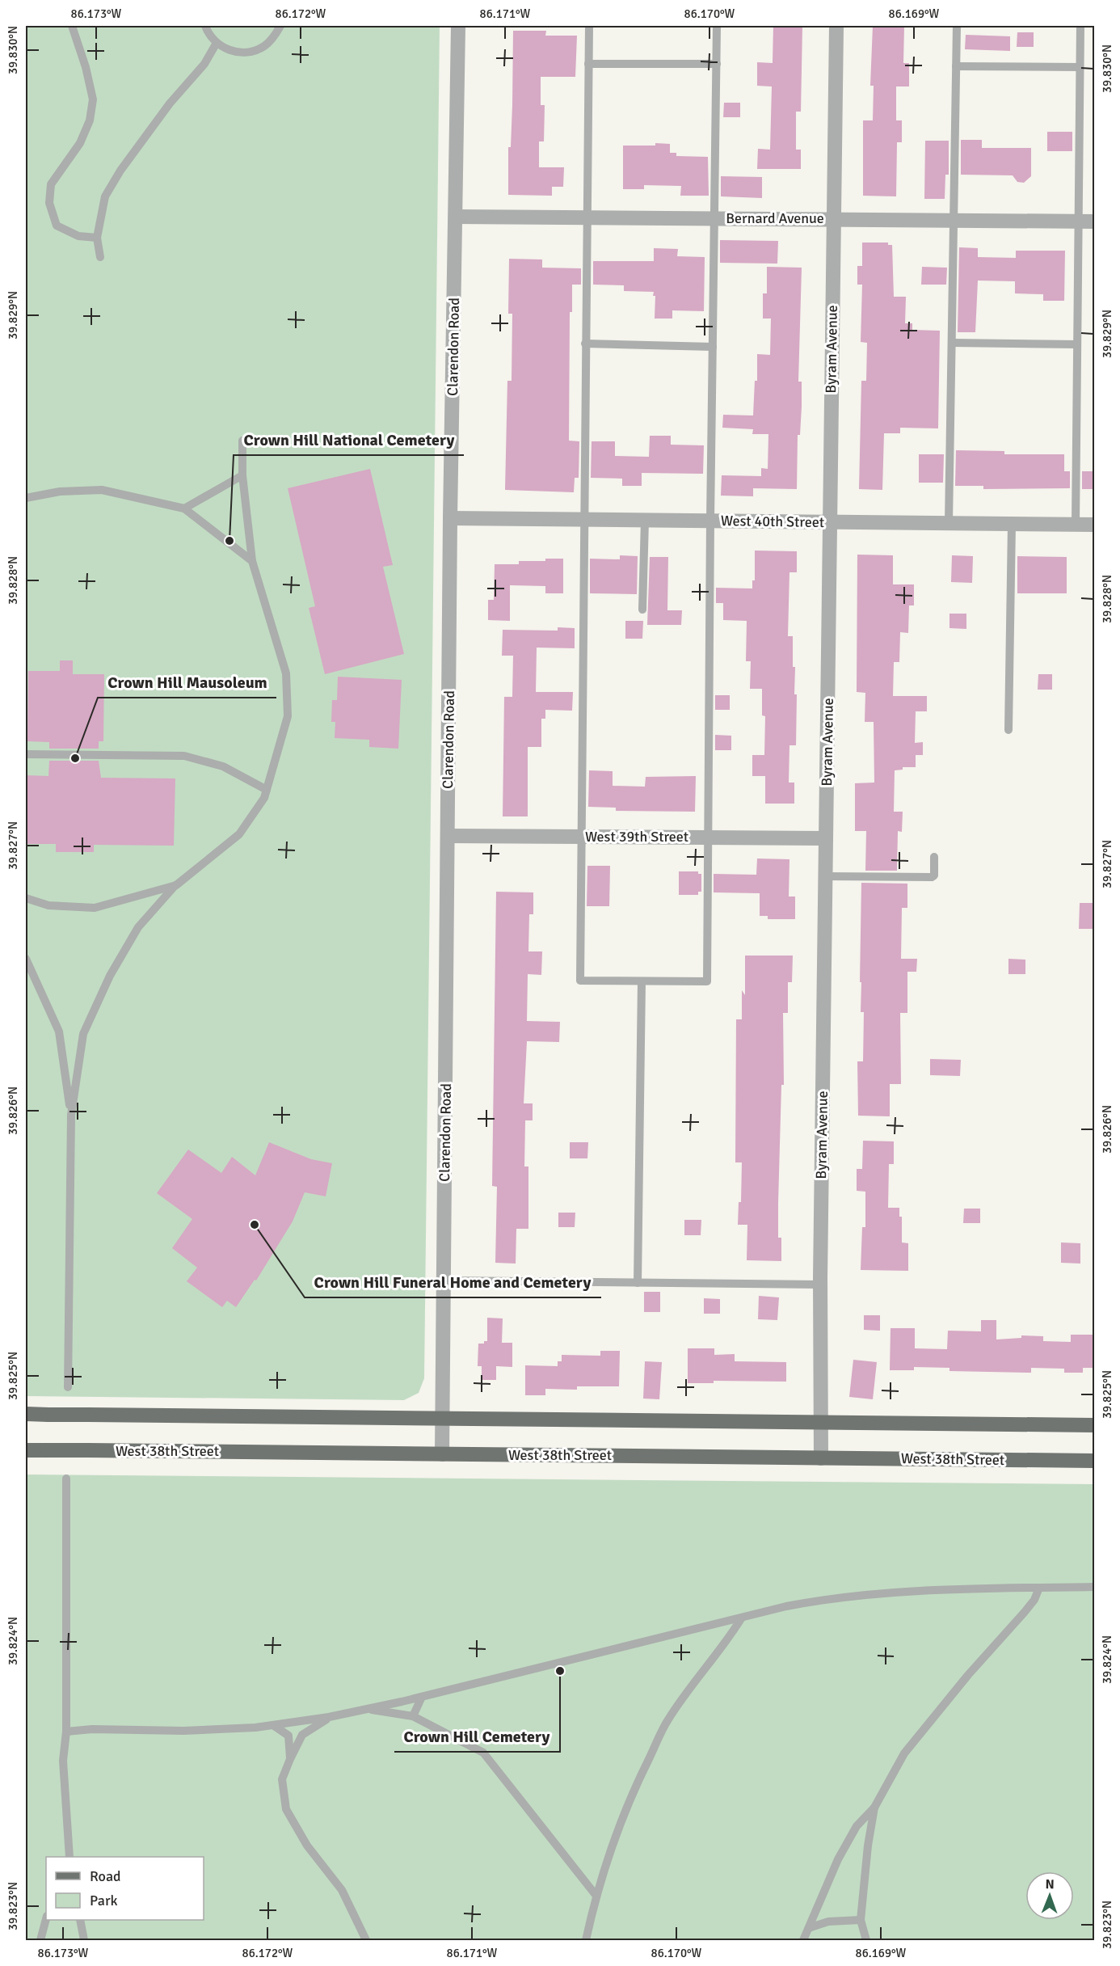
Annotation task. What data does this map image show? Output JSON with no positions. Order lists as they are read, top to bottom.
{
  "streets": {
    "main road": ["West 38th Street"],
    "street": [
      "Bernard Avenue",
      "Clarendon Road",
      "Byram Avenue",
      "West 40th Street",
      "West 39th Street"
    ]
  },
  "crossings": [
    ["Bernard Avenue", "Clarendon Road"],
    ["Bernard Avenue", "Byram Avenue"],
    ["Clarendon Road", "West 40th Street"],
    ["Clarendon Road", "West 39th Street"],
    ["Clarendon Road", "West 38th Street"],
    ["Byram Avenue", "West 40th Street"],
    ["Byram Avenue", "West 39th Street"],
    ["Byram Avenue", "West 38th Street"]
  ],
  "places": [
    "Crown Hill National Cemetery",
    "Crown Hill Mausoleum",
    "Crown Hill Funeral Home and Cemetery",
    "Crown Hill Cemetery"
  ],
  "legend": ["Road", "Park"],
  "north": "top",
  "coordinates": [
    "86.173°W",
    "86.172°W",
    "86.171°W",
    "86.170°W",
    "86.169°W",
    "39.830°N",
    "39.829°N",
    "39.828°N",
    "39.827°N",
    "39.826°N",
    "39.825°N",
    "39.824°N",
    "39.823°N"
  ]
}
